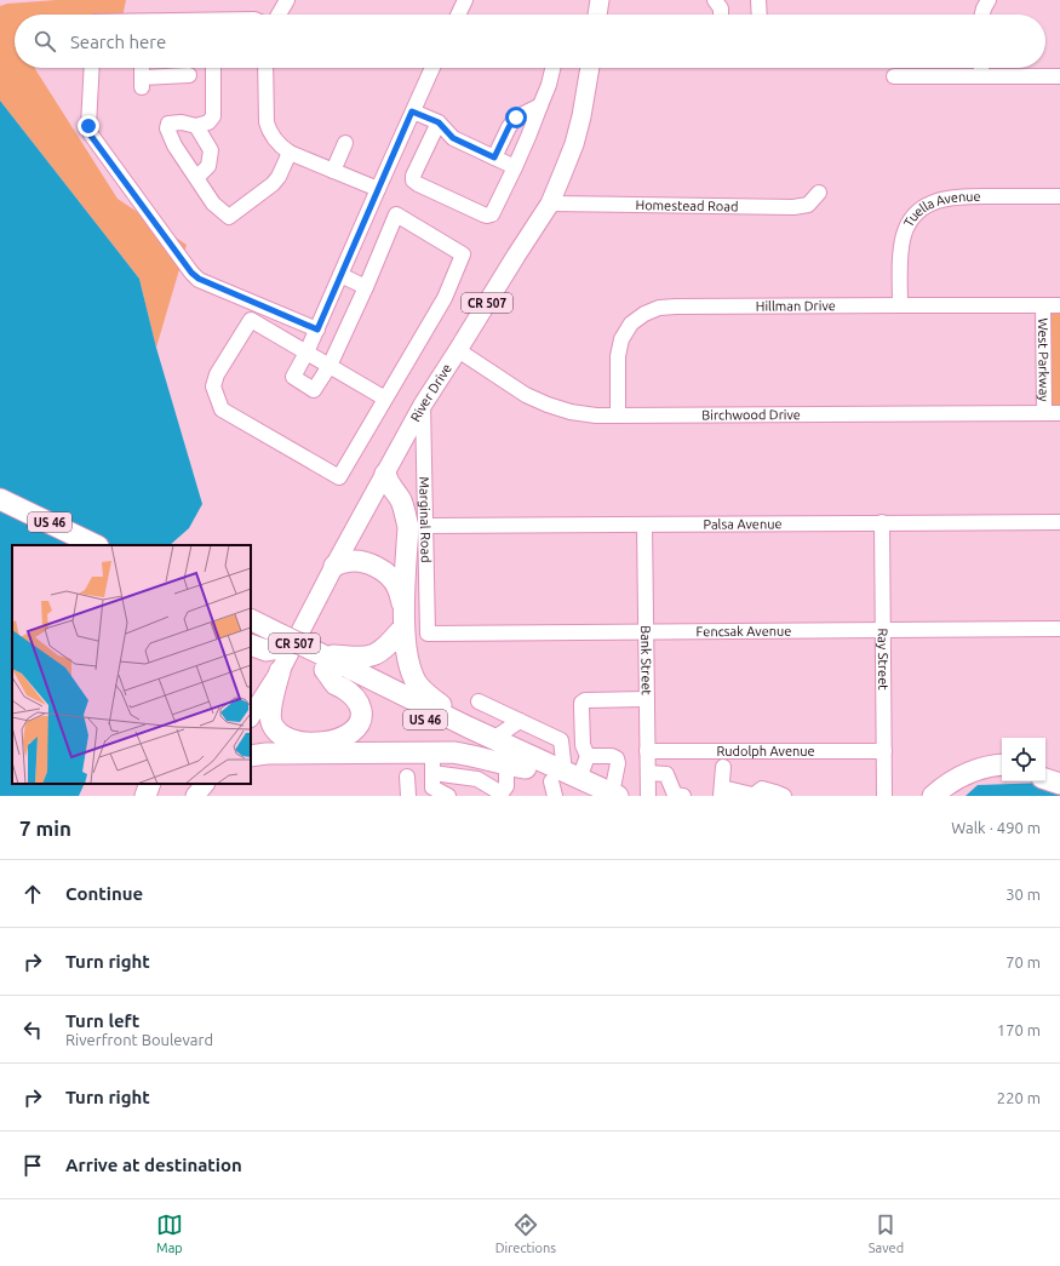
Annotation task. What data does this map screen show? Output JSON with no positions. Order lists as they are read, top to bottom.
{
  "streets": {
    "highway": ["US 46"],
    "main road": ["CR 507", "River Drive"],
    "street": [
      "Homestead Road",
      "Tuella Avenue",
      "Hillman Drive",
      "West Parkway",
      "Birchwood Drive",
      "Marginal Road",
      "Palsa Avenue",
      "Fencsak Avenue",
      "Ray Street",
      "Bank Street",
      "Rudolph Avenue"
    ]
  },
  "crossings": [
    ["Homestead Road", "River Drive"],
    ["Tuella Avenue", "Hillman Drive"],
    ["Hillman Drive", "West Parkway"],
    ["Hillman Drive", "Birchwood Drive"],
    ["West Parkway", "Birchwood Drive"],
    ["River Drive", "Birchwood Drive"],
    ["River Drive", "Marginal Road"],
    ["Marginal Road", "Palsa Avenue"],
    ["Marginal Road", "Fencsak Avenue"],
    ["Palsa Avenue", "Ray Street"],
    ["Palsa Avenue", "Bank Street"],
    ["Fencsak Avenue", "Ray Street"],
    ["Fencsak Avenue", "Bank Street"],
    ["Ray Street", "Rudolph Avenue"],
    ["Bank Street", "Rudolph Avenue"]
  ],
  "page": {
    "search": "Search here",
    "heading": ["7 min", "Walk · 490 m"],
    "list": [
      ["Continue", "30 m"],
      ["Turn right", "70 m"],
      ["Turn left", "Riverfront Boulevard", "170 m"],
      ["Turn right", "220 m"],
      "Arrive at destination"
    ],
    "nav": ["Map", "Directions", "Saved"]
  }
}
